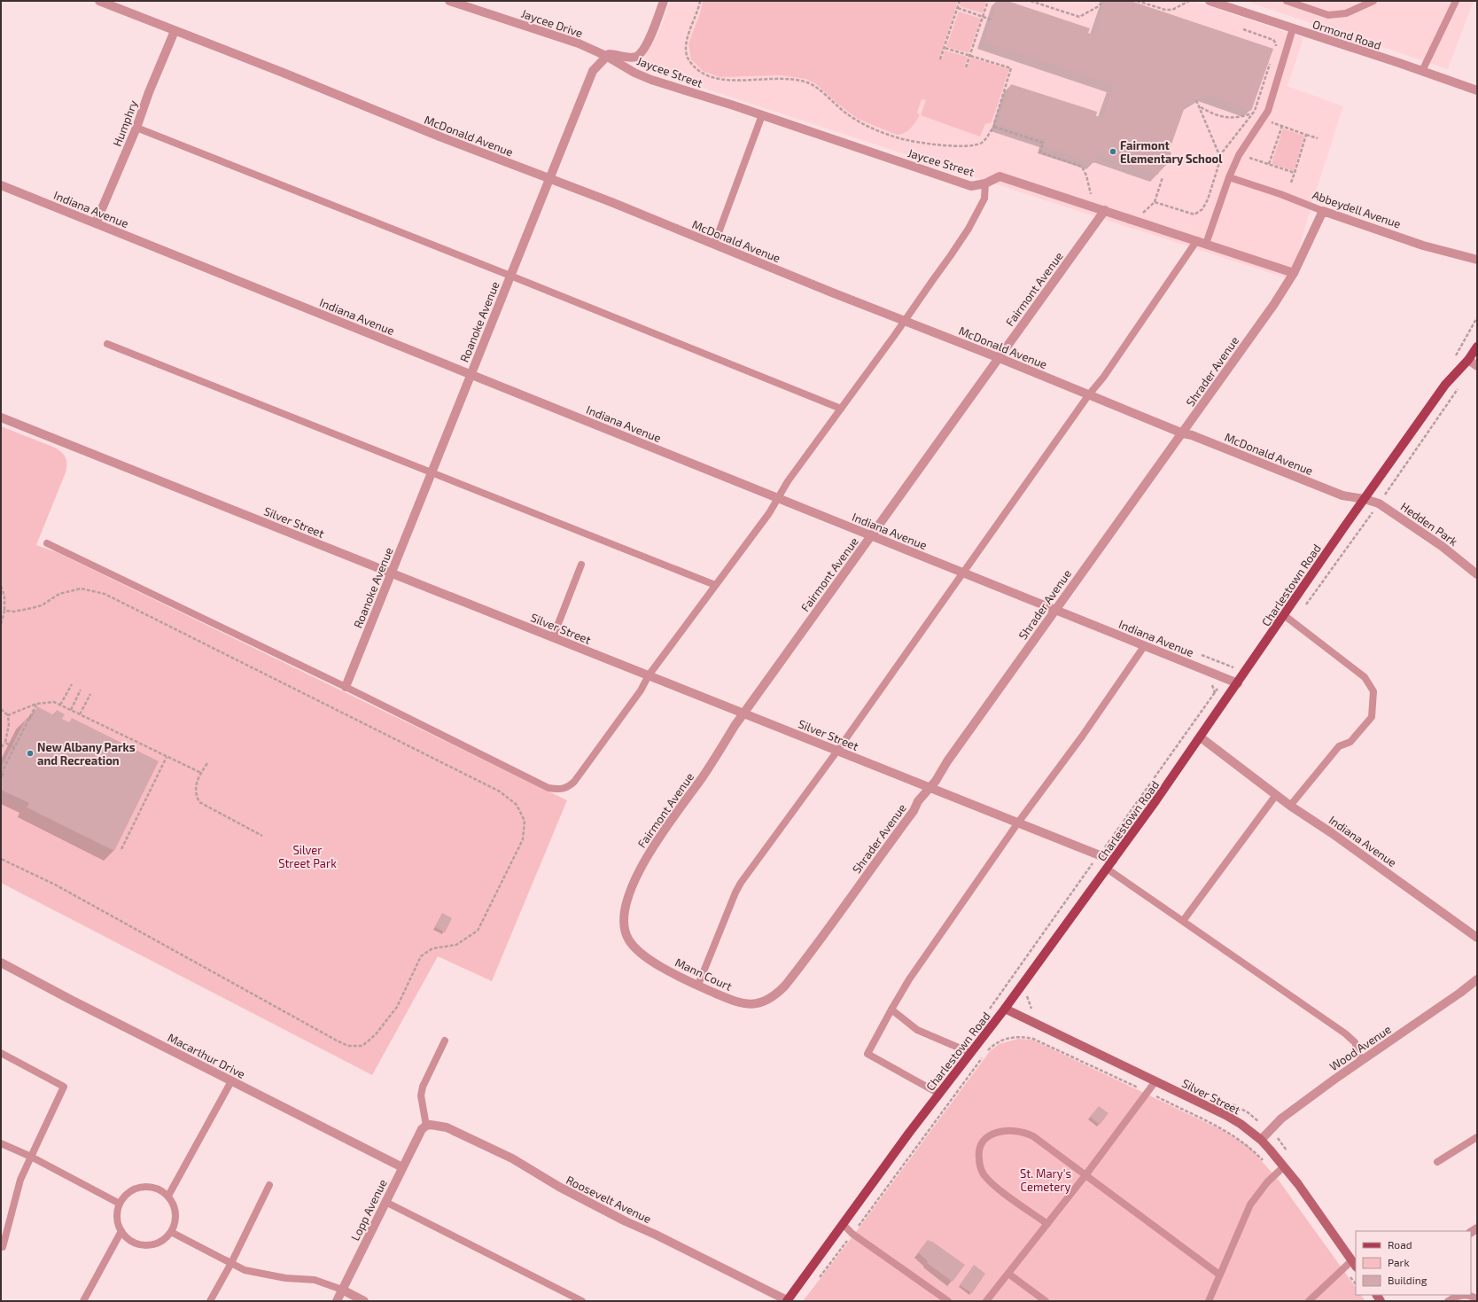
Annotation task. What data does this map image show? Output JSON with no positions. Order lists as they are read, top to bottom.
{
  "streets": {
    "main road": ["Silver Street", "Charlestown Road"],
    "street": [
      "Jaycee Drive",
      "Ormond Road",
      "Jaycee Street",
      "Humphry",
      "McDonald Avenue",
      "Indiana Avenue",
      "Abbeydell Avenue",
      "Fairmont Avenue",
      "Roanoke Avenue",
      "Shrader Avenue",
      "Hedden Park",
      "Mann Court",
      "Wood Avenue",
      "Macarthur Drive",
      "Roosevelt Avenue",
      "Lopp Avenue"
    ]
  },
  "crossings": [
    ["Jaycee Drive", "Jaycee Street"],
    ["Jaycee Drive", "Roanoke Avenue"],
    ["Jaycee Street", "Fairmont Avenue"],
    ["Jaycee Street", "Roanoke Avenue"],
    ["Jaycee Street", "Shrader Avenue"],
    ["Humphry", "McDonald Avenue"],
    ["Humphry", "Indiana Avenue"],
    ["McDonald Avenue", "Fairmont Avenue"],
    ["McDonald Avenue", "Roanoke Avenue"],
    ["McDonald Avenue", "Shrader Avenue"],
    ["McDonald Avenue", "Hedden Park"],
    ["McDonald Avenue", "Charlestown Road"],
    ["Indiana Avenue", "Fairmont Avenue"],
    ["Indiana Avenue", "Roanoke Avenue"],
    ["Indiana Avenue", "Shrader Avenue"],
    ["Indiana Avenue", "Charlestown Road"],
    ["Abbeydell Avenue", "Shrader Avenue"],
    ["Fairmont Avenue", "Silver Street"],
    ["Fairmont Avenue", "Mann Court"],
    ["Roanoke Avenue", "Silver Street"],
    ["Shrader Avenue", "Silver Street"],
    ["Shrader Avenue", "Mann Court"],
    ["Silver Street", "Charlestown Road"],
    ["Silver Street", "Wood Avenue"],
    ["Hedden Park", "Charlestown Road"],
    ["Charlestown Road", "Roosevelt Avenue"],
    ["Macarthur Drive", "Lopp Avenue"],
    ["Roosevelt Avenue", "Lopp Avenue"]
  ],
  "parks": ["Silver Street Park", "St. Mary's Cemetery"],
  "places": ["Fairmont Elementary School", "New Albany Parks and Recreation"],
  "legend": ["Road", "Park", "Building"]
}
